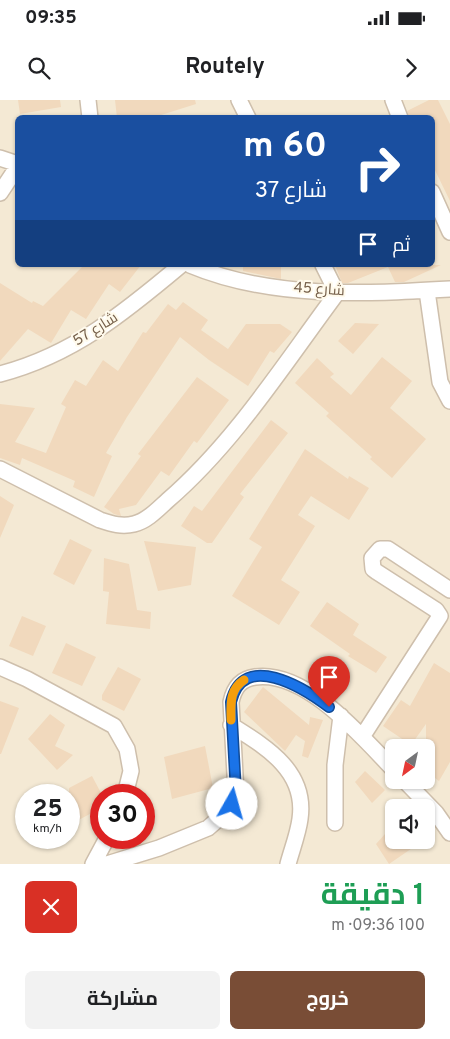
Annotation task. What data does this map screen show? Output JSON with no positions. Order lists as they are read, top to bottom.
{
  "streets": {
    "street": ["شارع 45", "شارع 57"]
  },
  "north": "bottom left",
  "page": {
    "status": "09:35",
    "header": "Routely",
    "turn": ["60 m", "شارع 37"],
    "then": "ثم",
    "speed": "25 km/h",
    "limit": "30",
    "heading": ["1 دقيقة", "100 m · 09:36"],
    "buttons": ["خروج", "مشاركة"]
  }
}
